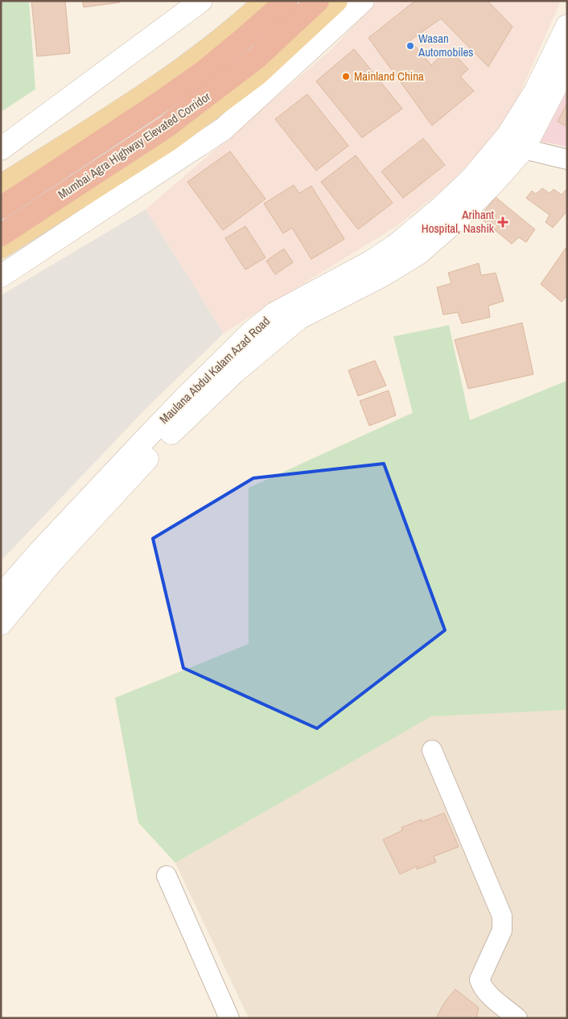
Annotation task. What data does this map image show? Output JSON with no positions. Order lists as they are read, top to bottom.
{
  "streets": {
    "highway": ["Mumbai Agra Highway Elevated Corridor"],
    "street": ["Maulana Abdul Kalam Azad Road"]
  },
  "places": {
    "other": ["Wasan Automobiles", "Mainland China"],
    "health": ["Arihant Hospital, Nashik"]
  }
}
